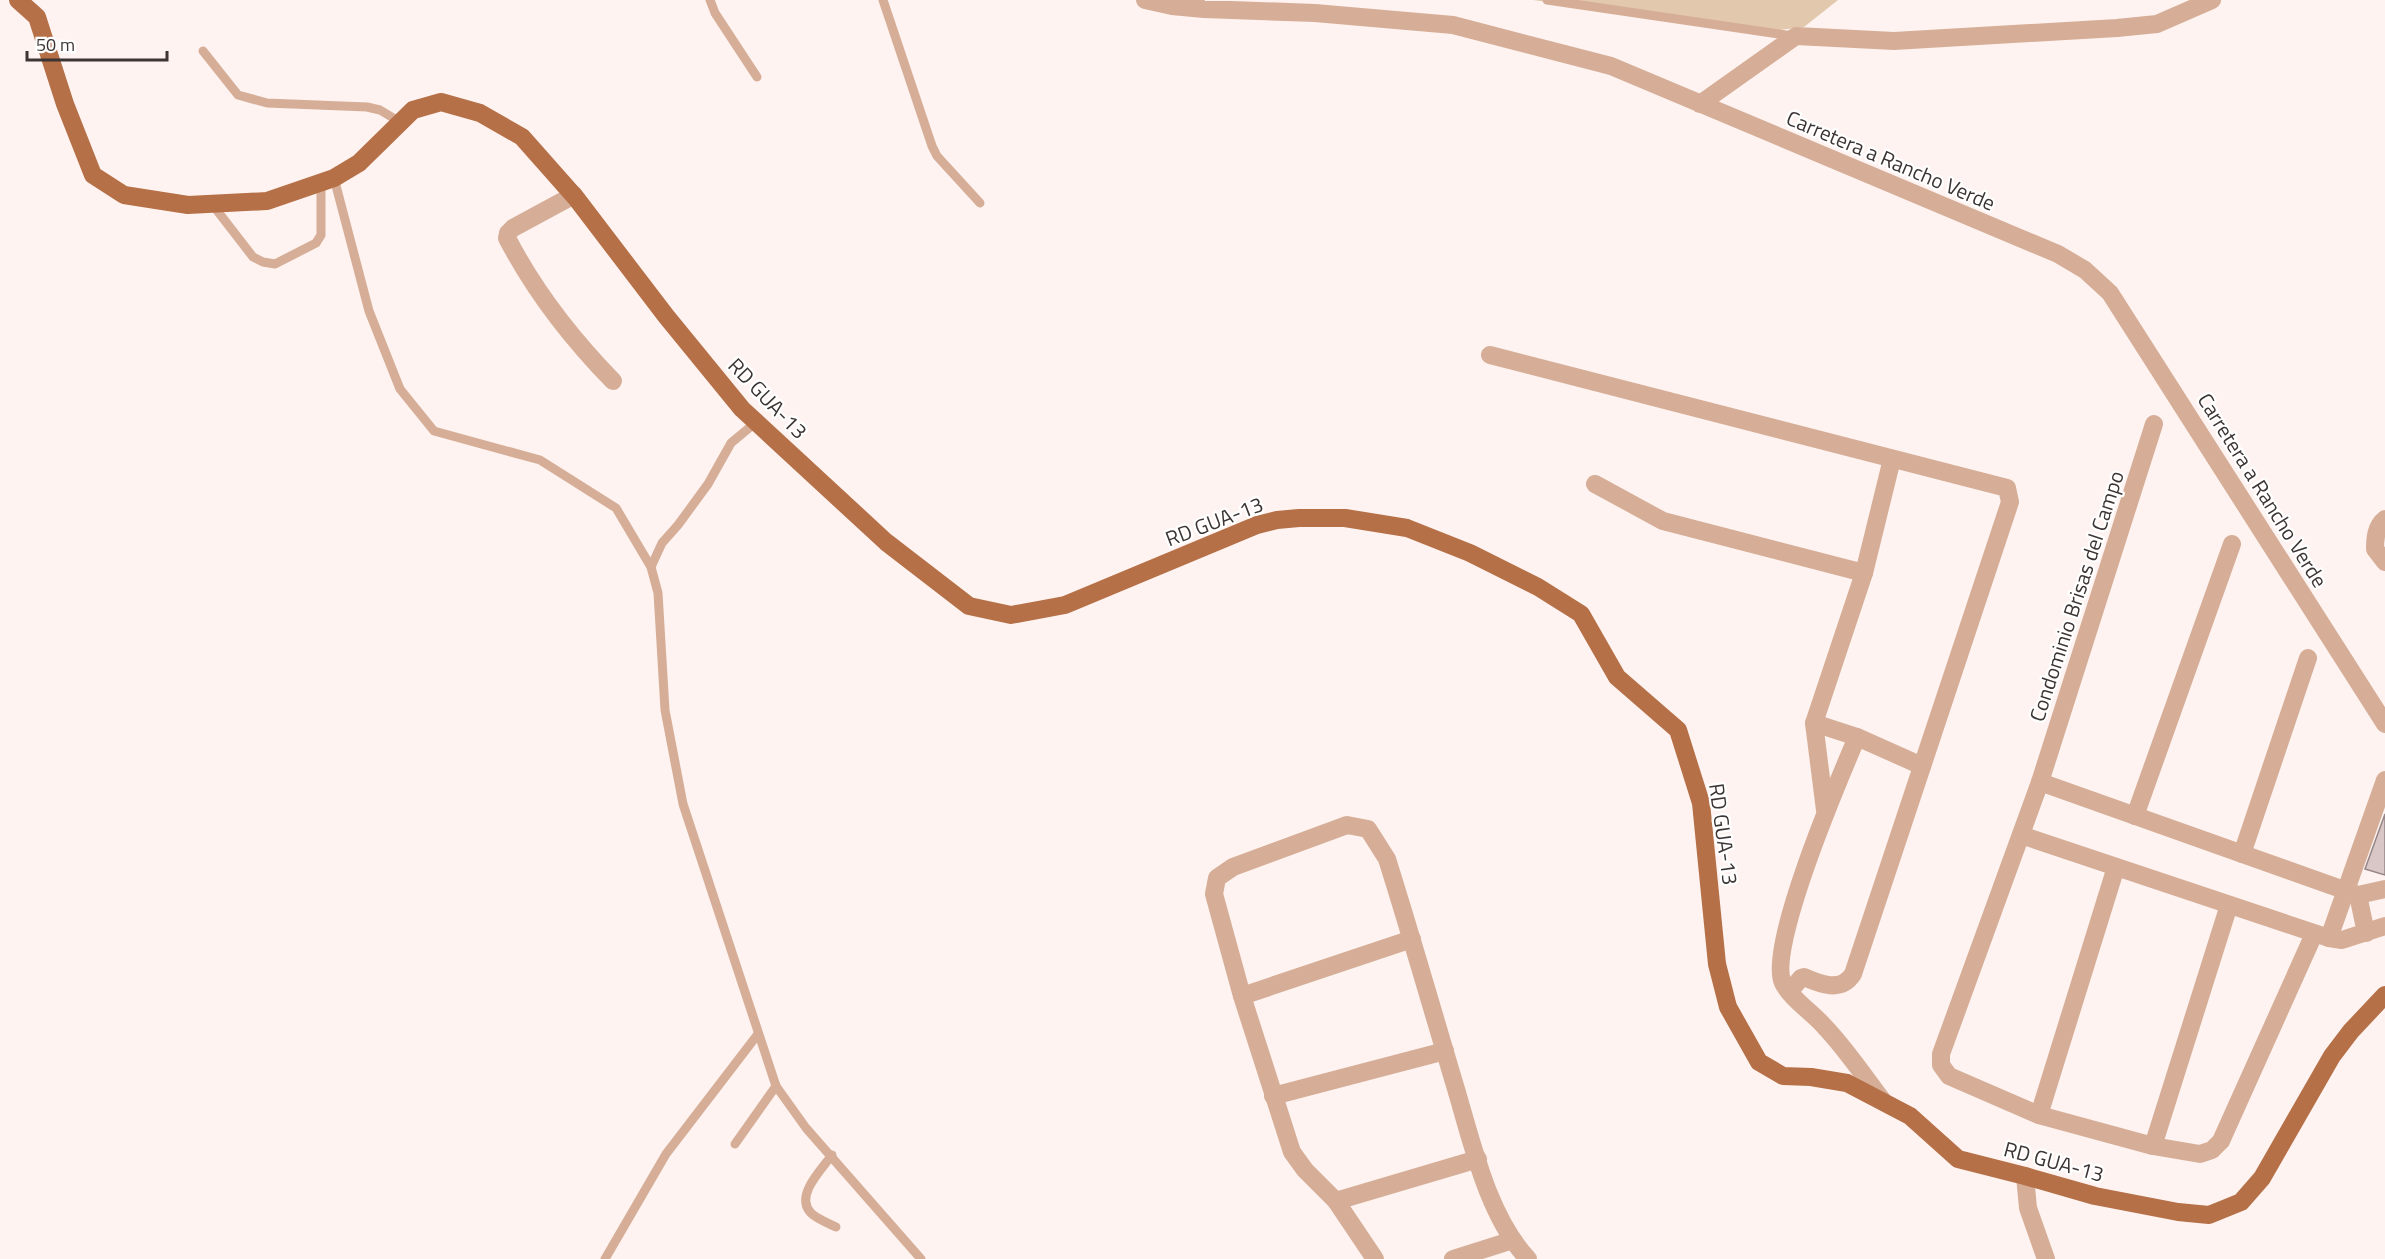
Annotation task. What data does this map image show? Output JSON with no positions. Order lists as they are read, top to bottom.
{
  "streets": {
    "main road": ["RD GUA-13"],
    "street": ["Carretera a Rancho Verde", "Condominio Brisas del Campo"]
  },
  "scale_bar": "50 m"
}
